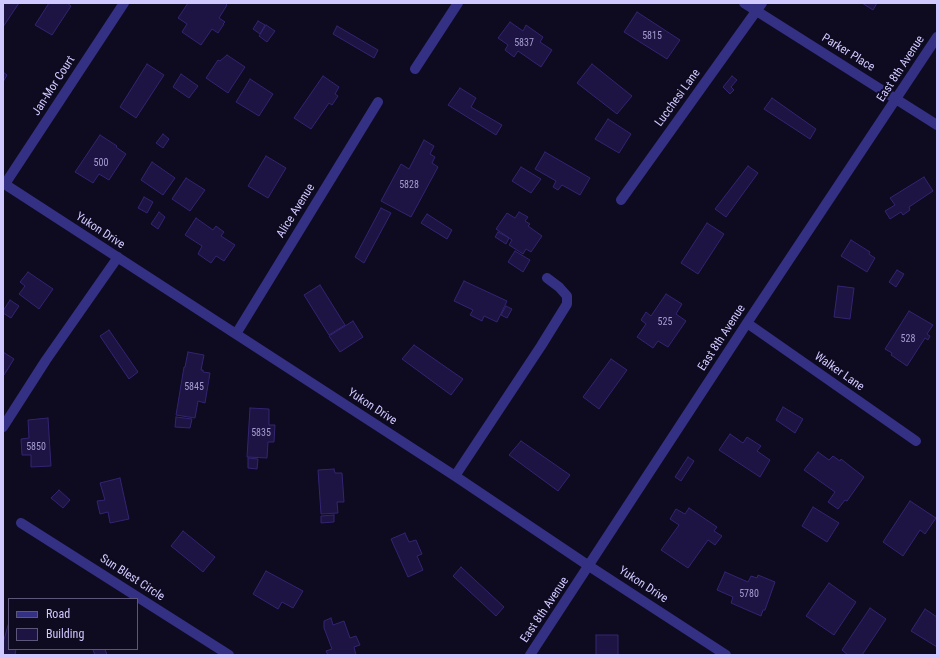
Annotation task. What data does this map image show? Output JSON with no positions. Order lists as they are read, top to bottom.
{
  "streets": {
    "street": [
      "Parker Place",
      "East 8th Avenue",
      "Jan-Mor Court",
      "Lucchesi Lane",
      "Alice Avenue",
      "Yukon Drive",
      "Walker Lane",
      "Sun Blest Circle"
    ]
  },
  "crossings": [
    ["Parker Place", "East 8th Avenue"],
    ["Parker Place", "Lucchesi Lane"],
    ["East 8th Avenue", "Yukon Drive"],
    ["East 8th Avenue", "Walker Lane"],
    ["Jan-Mor Court", "Yukon Drive"],
    ["Alice Avenue", "Yukon Drive"]
  ],
  "house_numbers": [
    "5815",
    "5837",
    "500",
    "5828",
    "525",
    "528",
    "5845",
    "5835",
    "5850",
    "5780"
  ],
  "legend": ["Road", "Building"]
}
